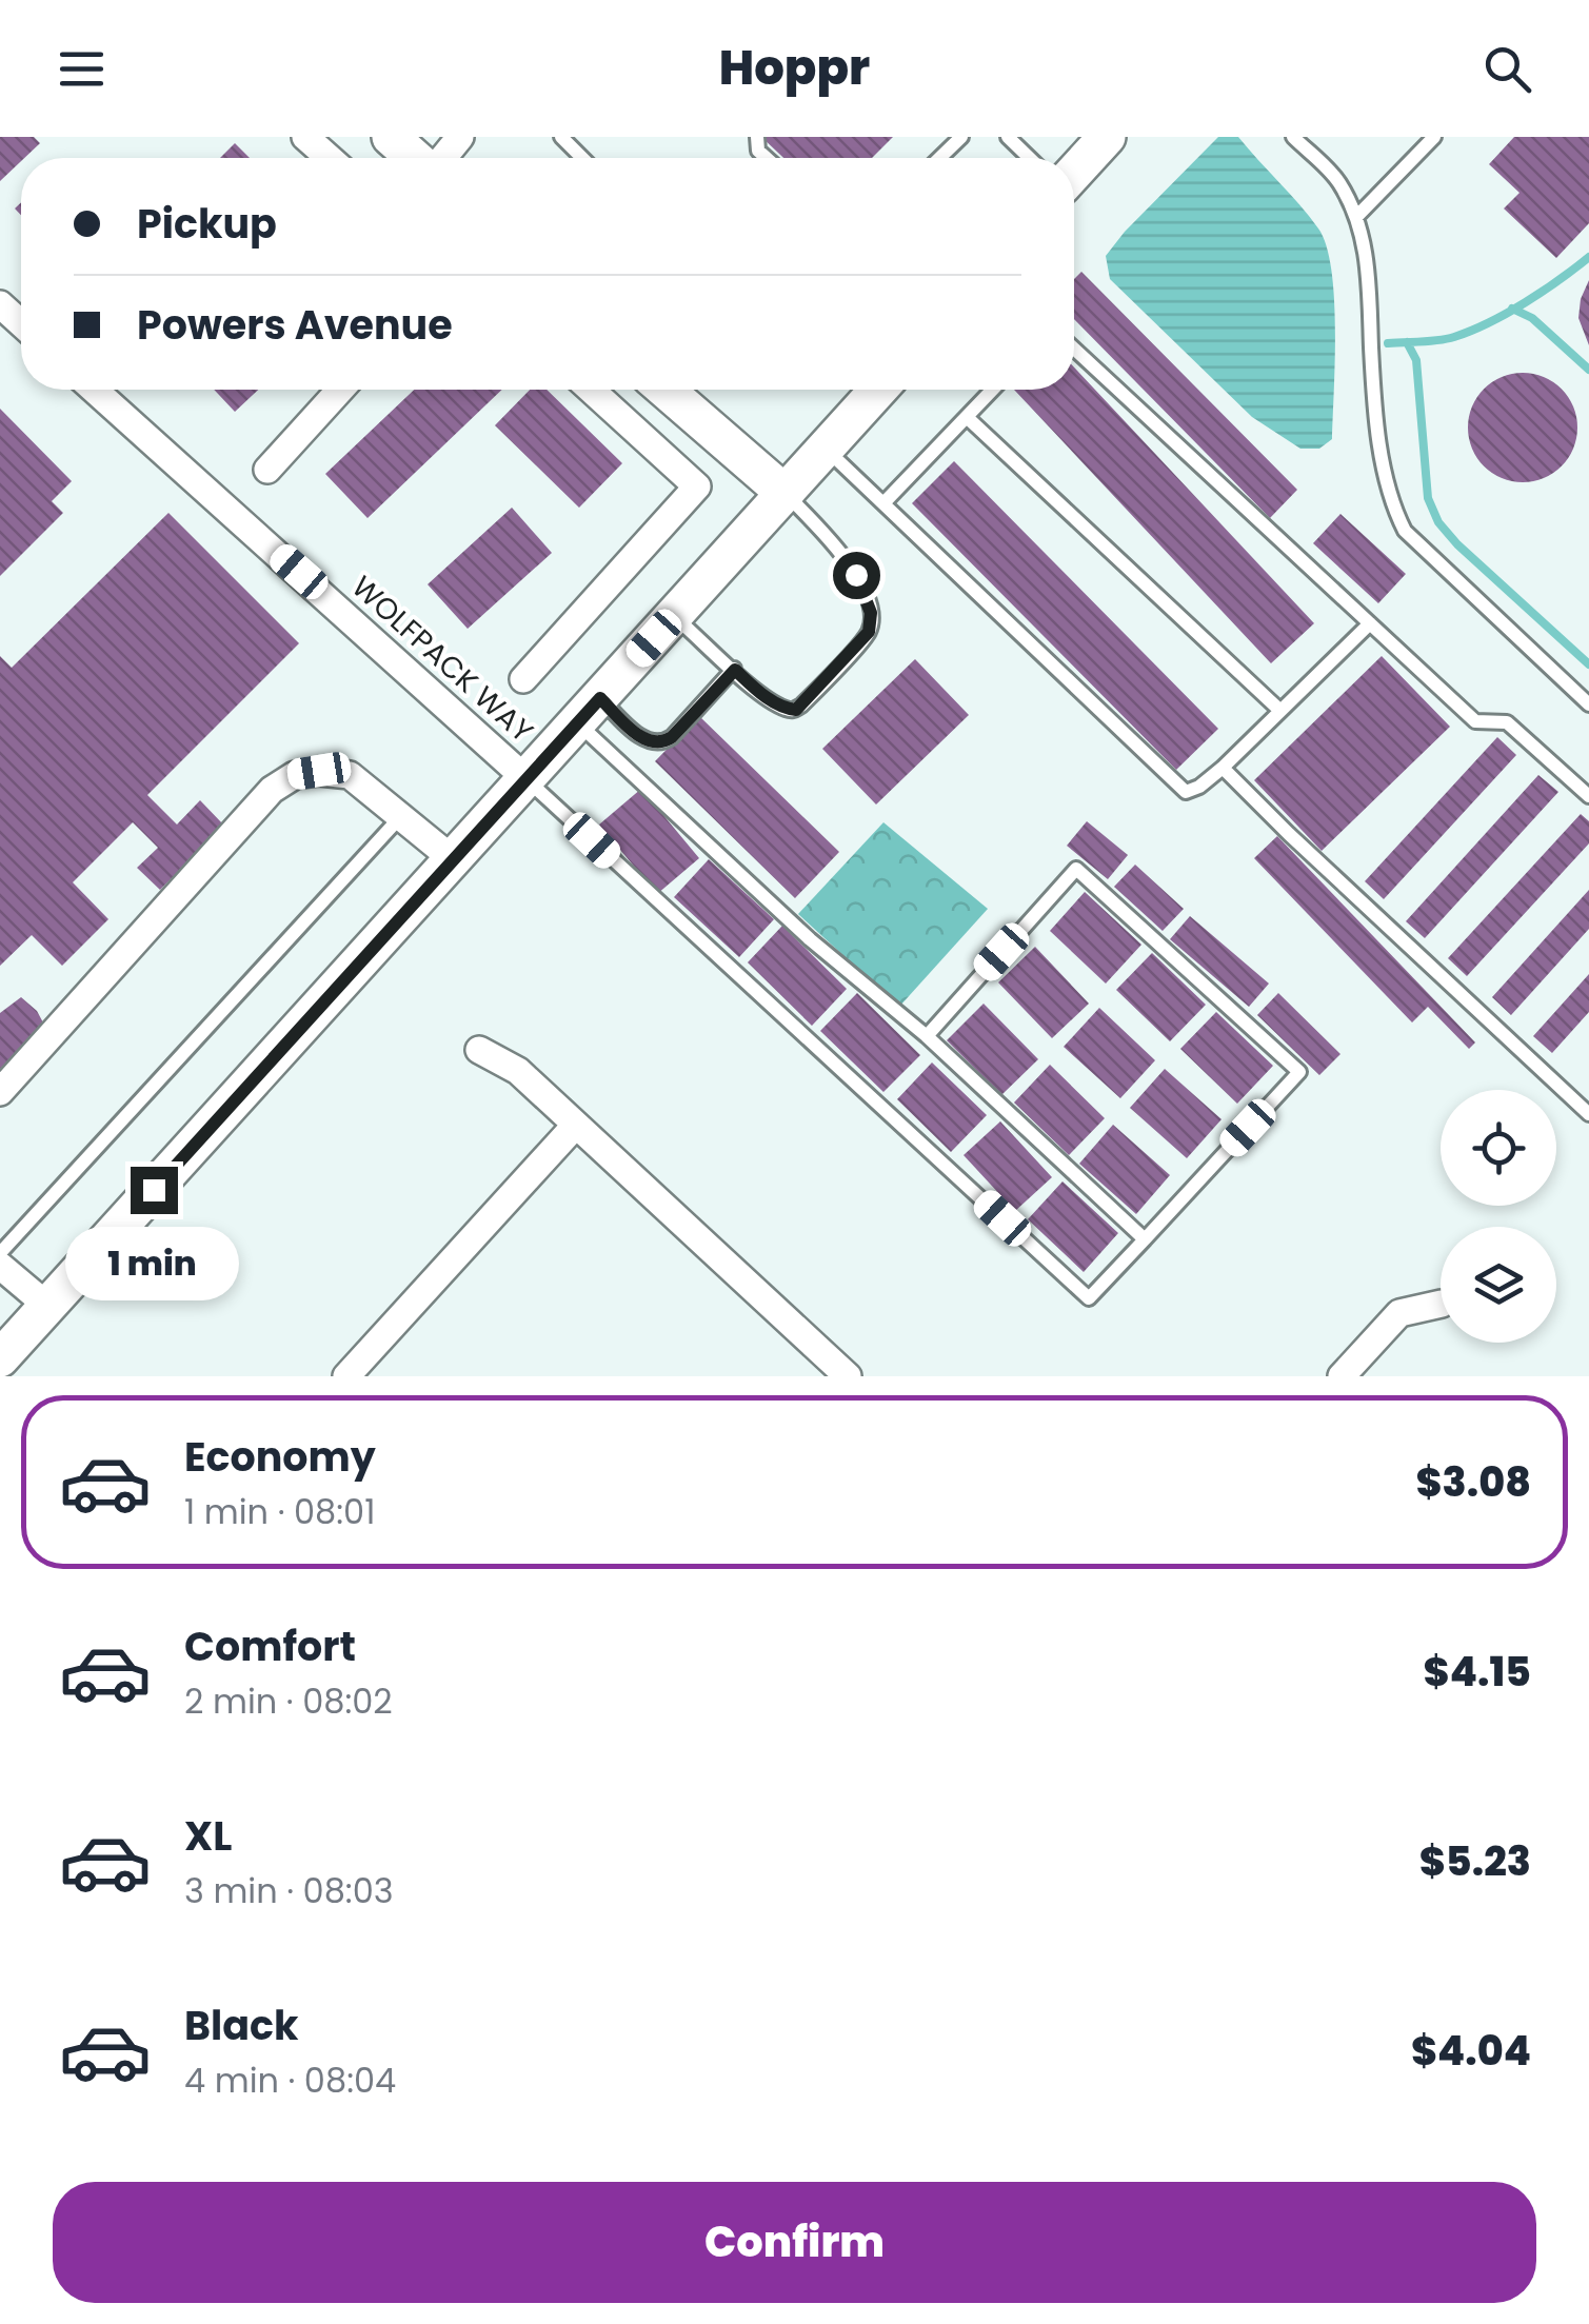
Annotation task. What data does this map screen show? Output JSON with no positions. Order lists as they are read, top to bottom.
{
  "streets": {
    "street": ["WOLFPACK WAY"]
  },
  "page": {
    "header": "Hoppr",
    "banner": ["Pickup", "Powers Avenue"],
    "bubble": "1 min",
    "list": [
      {
        "name": "Economy",
        "note": "1 min · 08:01",
        "value": "$3.08"
      },
      {
        "name": "Comfort",
        "note": "2 min · 08:02",
        "value": "$4.15"
      },
      {
        "name": "XL",
        "note": "3 min · 08:03",
        "value": "$5.23"
      },
      {
        "name": "Black",
        "note": "4 min · 08:04",
        "value": "$4.04"
      }
    ],
    "buttons": "Confirm"
  }
}
